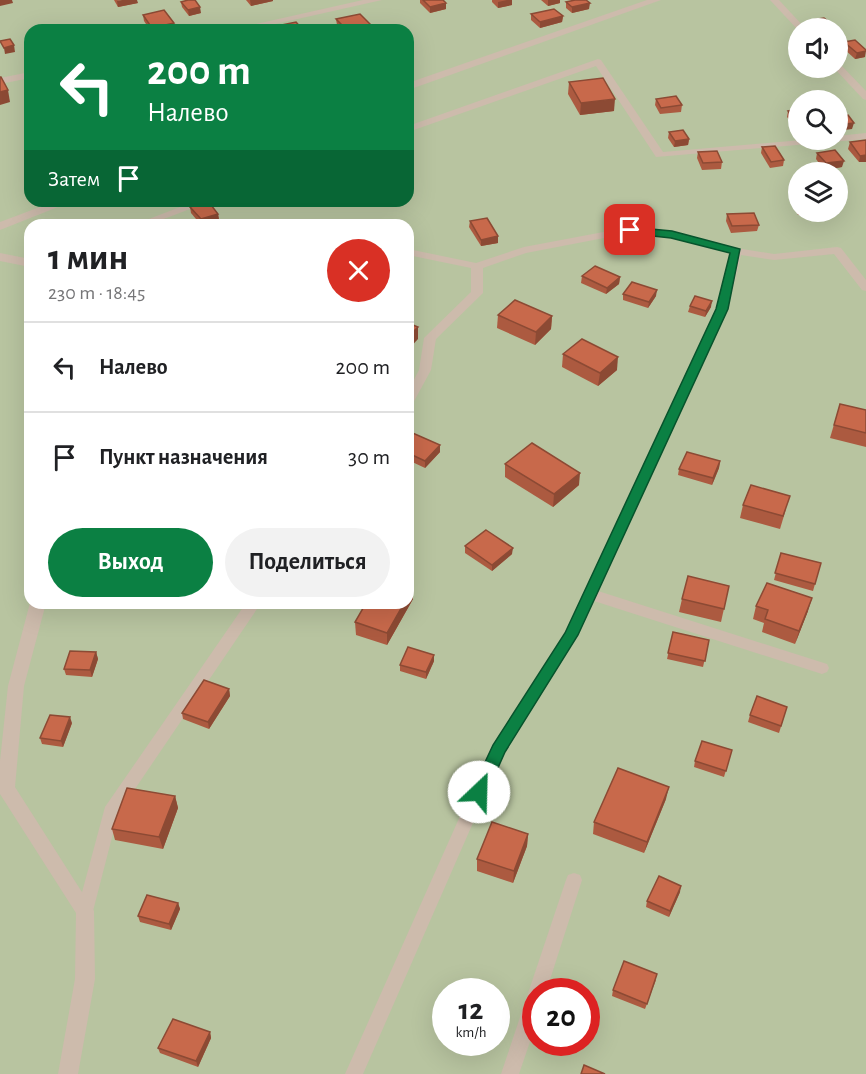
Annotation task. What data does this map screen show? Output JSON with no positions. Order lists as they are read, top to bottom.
{
  "page": {
    "turn": ["200 m", "Налево"],
    "then": "Затем",
    "heading": ["1 мин", "230 m · 18:45"],
    "list": [
      {
        "name": "Налево",
        "value": "200 m"
      },
      {
        "name": "Пункт назначения",
        "value": "30 m"
      }
    ],
    "buttons": ["Выход", "Поделиться"],
    "speed": "12 km/h",
    "limit": "20"
  }
}
